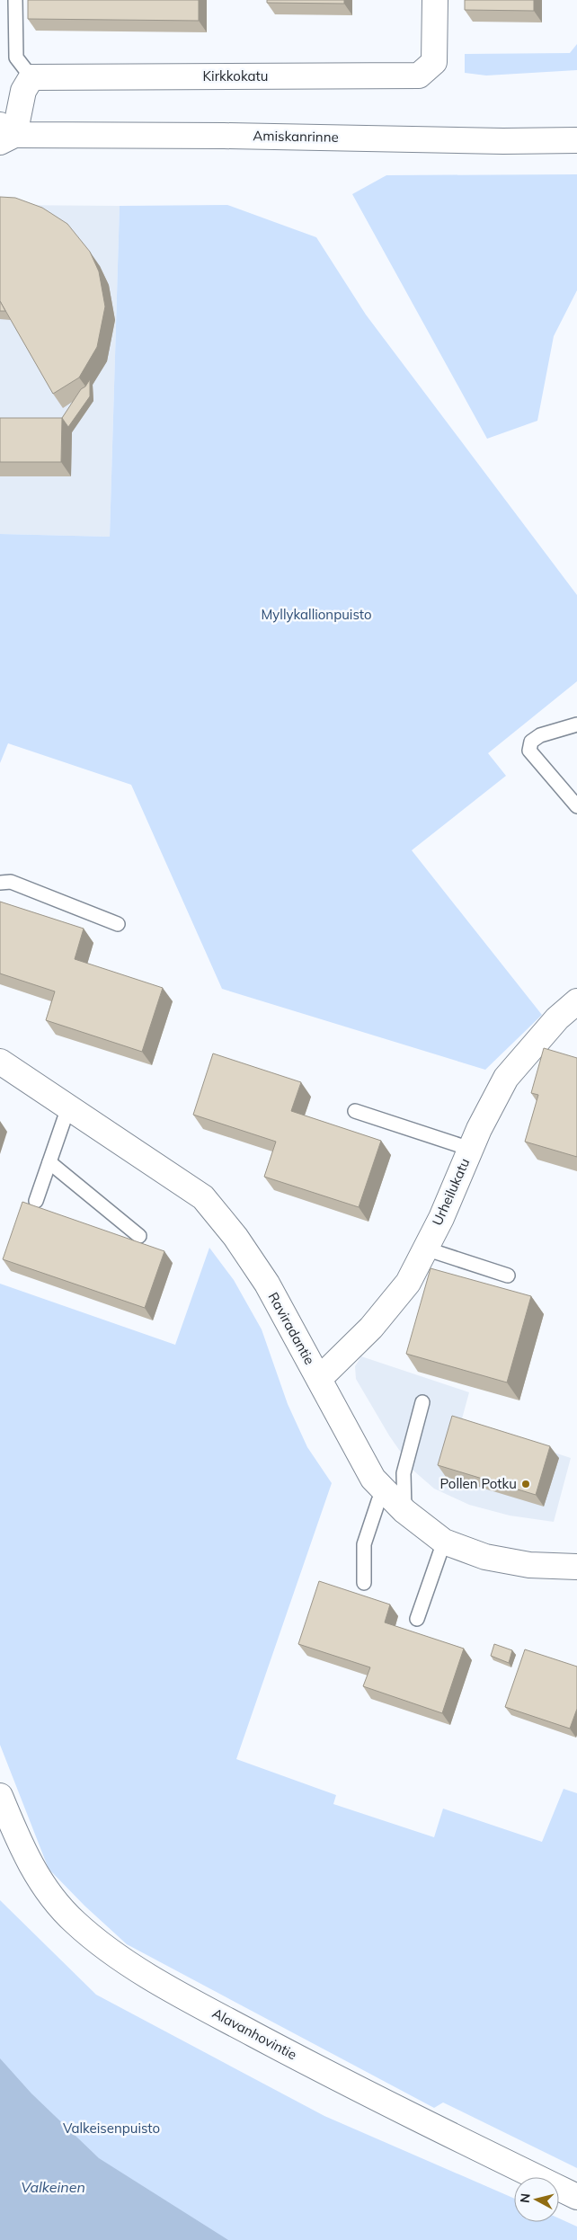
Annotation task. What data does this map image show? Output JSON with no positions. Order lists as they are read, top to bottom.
{
  "streets": {
    "street": [
      "Kirkkokatu",
      "Amiskanrinne",
      "Urheilukatu",
      "Raviradantie",
      "Alavanhovintie"
    ]
  },
  "crossings": [
    ["Urheilukatu", "Raviradantie"]
  ],
  "water": ["Valkeinen"],
  "parks": ["Myllykallionpuisto", "Valkeisenpuisto"],
  "places": ["Pollen Potku"],
  "north": "left"
}
